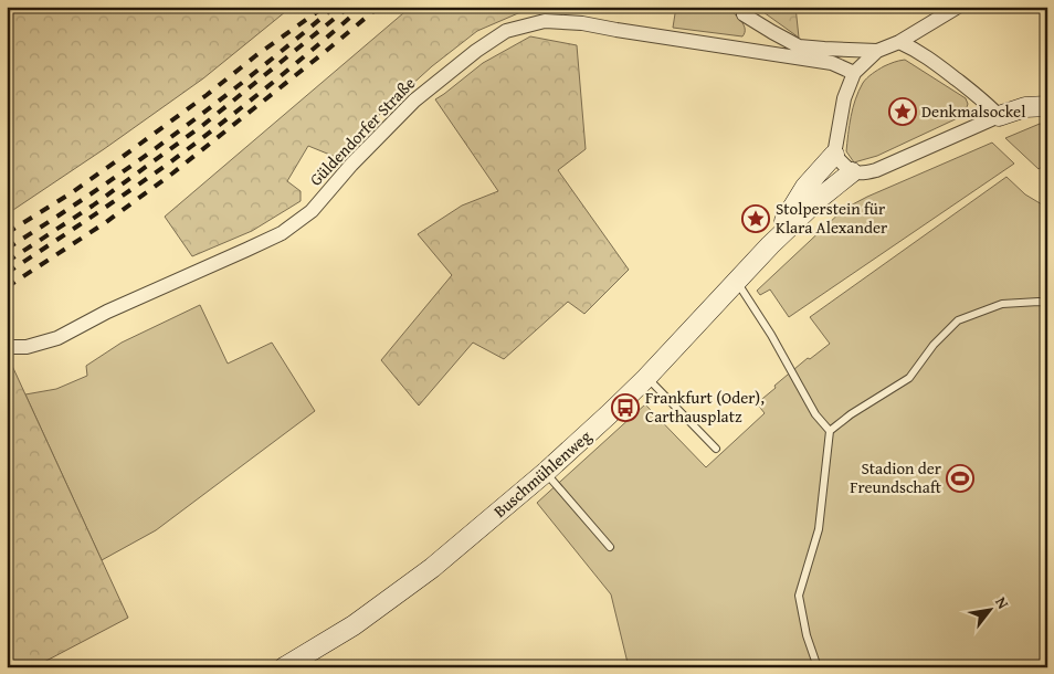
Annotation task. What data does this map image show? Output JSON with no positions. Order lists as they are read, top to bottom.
{
  "streets": {
    "street": ["Güldendorfer Straße", "Buschmühlenweg"]
  },
  "places": {
    "place": ["Denkmalsockel", "Stolperstein für Klara Alexander"],
    "bus stop": ["Frankfurt (Oder), Carthausplatz"],
    "sports": ["Stadion der Freundschaft"]
  },
  "north": "top right"
}
